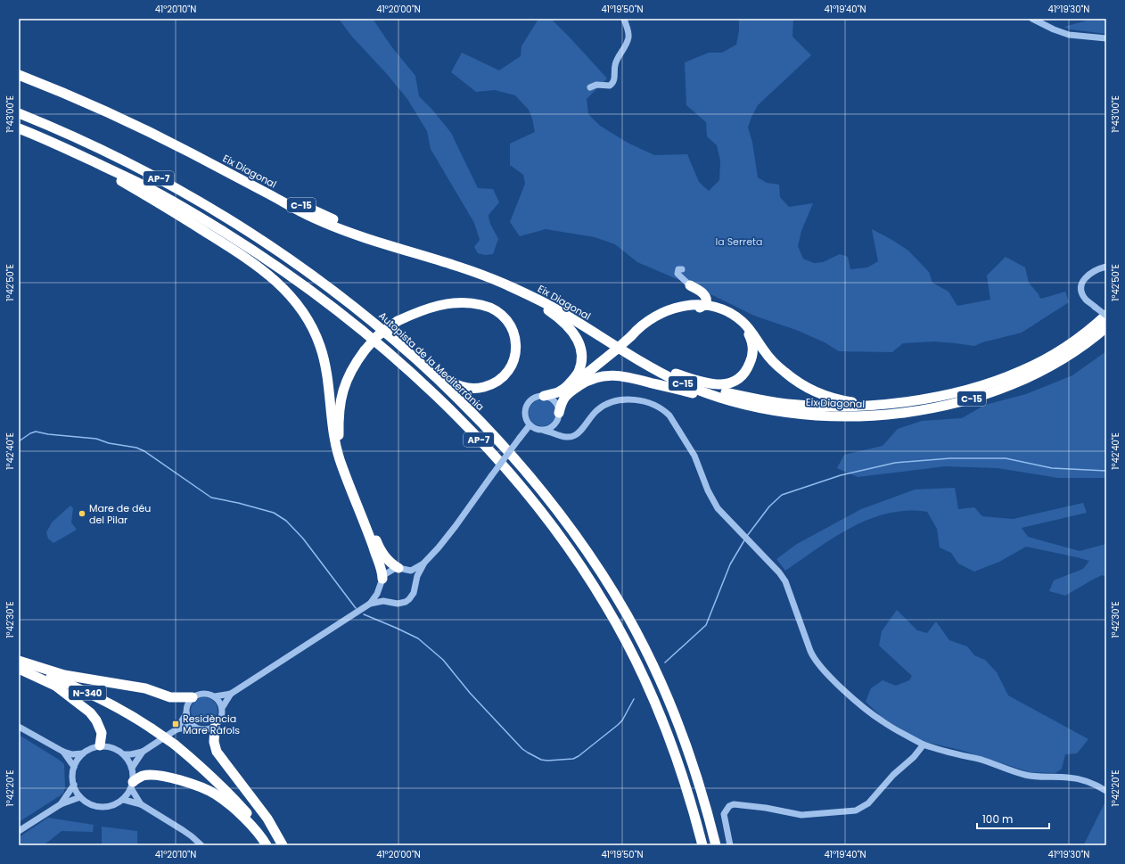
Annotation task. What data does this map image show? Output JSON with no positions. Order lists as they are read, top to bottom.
{
  "streets": {
    "highway": [
      "Eix Diagonal",
      "AP-7",
      "C-15",
      "Autopista de la Mediterrània",
      "N-340"
    ]
  },
  "parks": ["la Serreta"],
  "places": {
    "other": ["Mare de déu del Pilar"],
    "transit": ["Residència Mare Ràfols"]
  },
  "scale_bar": "100 m",
  "coordinates": [
    "41°20'10\"N",
    "41°20'00\"N",
    "41°19'50\"N",
    "41°19'40\"N",
    "41°19'30\"N",
    "1°43'00\"E",
    "1°42'50\"E",
    "1°42'40\"E",
    "1°42'30\"E",
    "1°42'20\"E"
  ]
}
